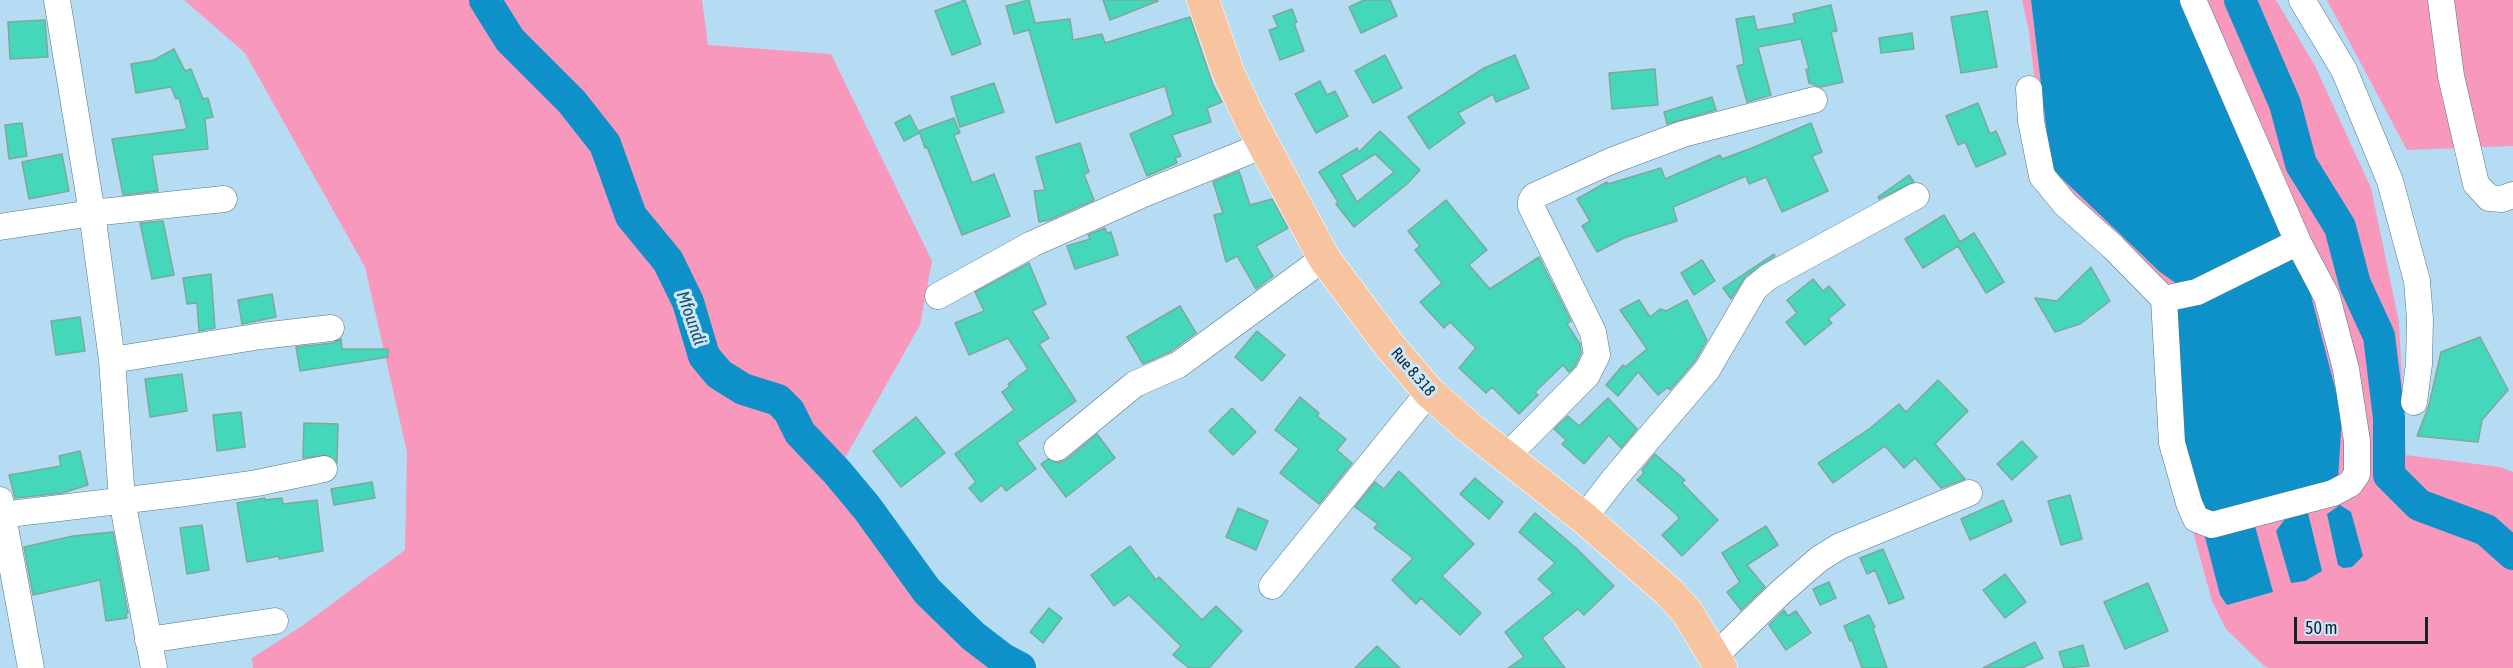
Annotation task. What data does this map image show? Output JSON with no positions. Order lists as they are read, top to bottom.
{
  "streets": {
    "main road": ["Rue 8.318"]
  },
  "water": ["Mfoundi"],
  "scale_bar": "50 m"
}
